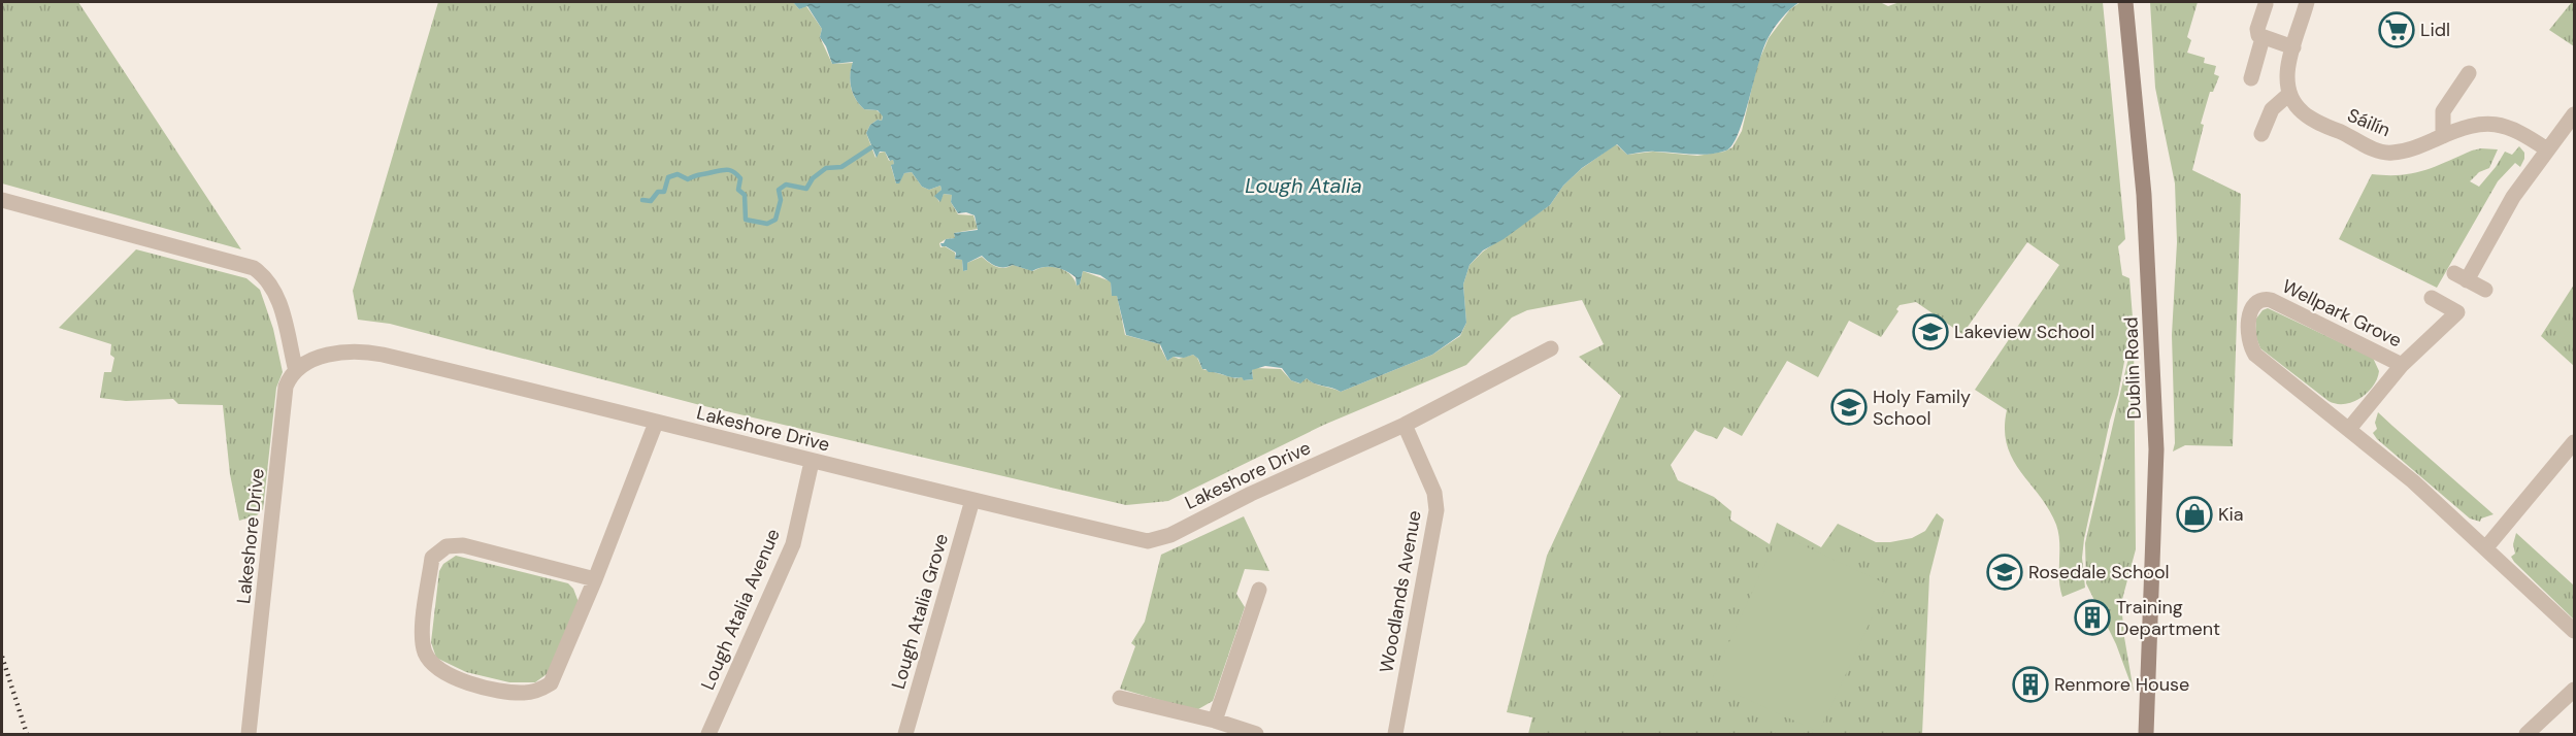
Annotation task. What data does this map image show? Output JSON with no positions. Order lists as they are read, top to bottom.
{
  "streets": {
    "main road": ["Dublin Road"],
    "street": [
      "Sáilín",
      "Wellpark Grove",
      "Lakeshore Drive",
      "Woodlands Avenue",
      "Lough Atalia Avenue",
      "Lough Atalia Grove"
    ]
  },
  "crossings": [
    ["Lakeshore Drive", "Woodlands Avenue"],
    ["Lakeshore Drive", "Lough Atalia Avenue"],
    ["Lakeshore Drive", "Lough Atalia Grove"]
  ],
  "water": ["Lough Atalia"],
  "places": {
    "supermarket": ["Lidl"],
    "school or university": ["Lakeview School", "Holy Family School", "Rosedale School"],
    "shop": ["Kia"],
    "building": ["Training Department", "Renmore House"]
  }
}
